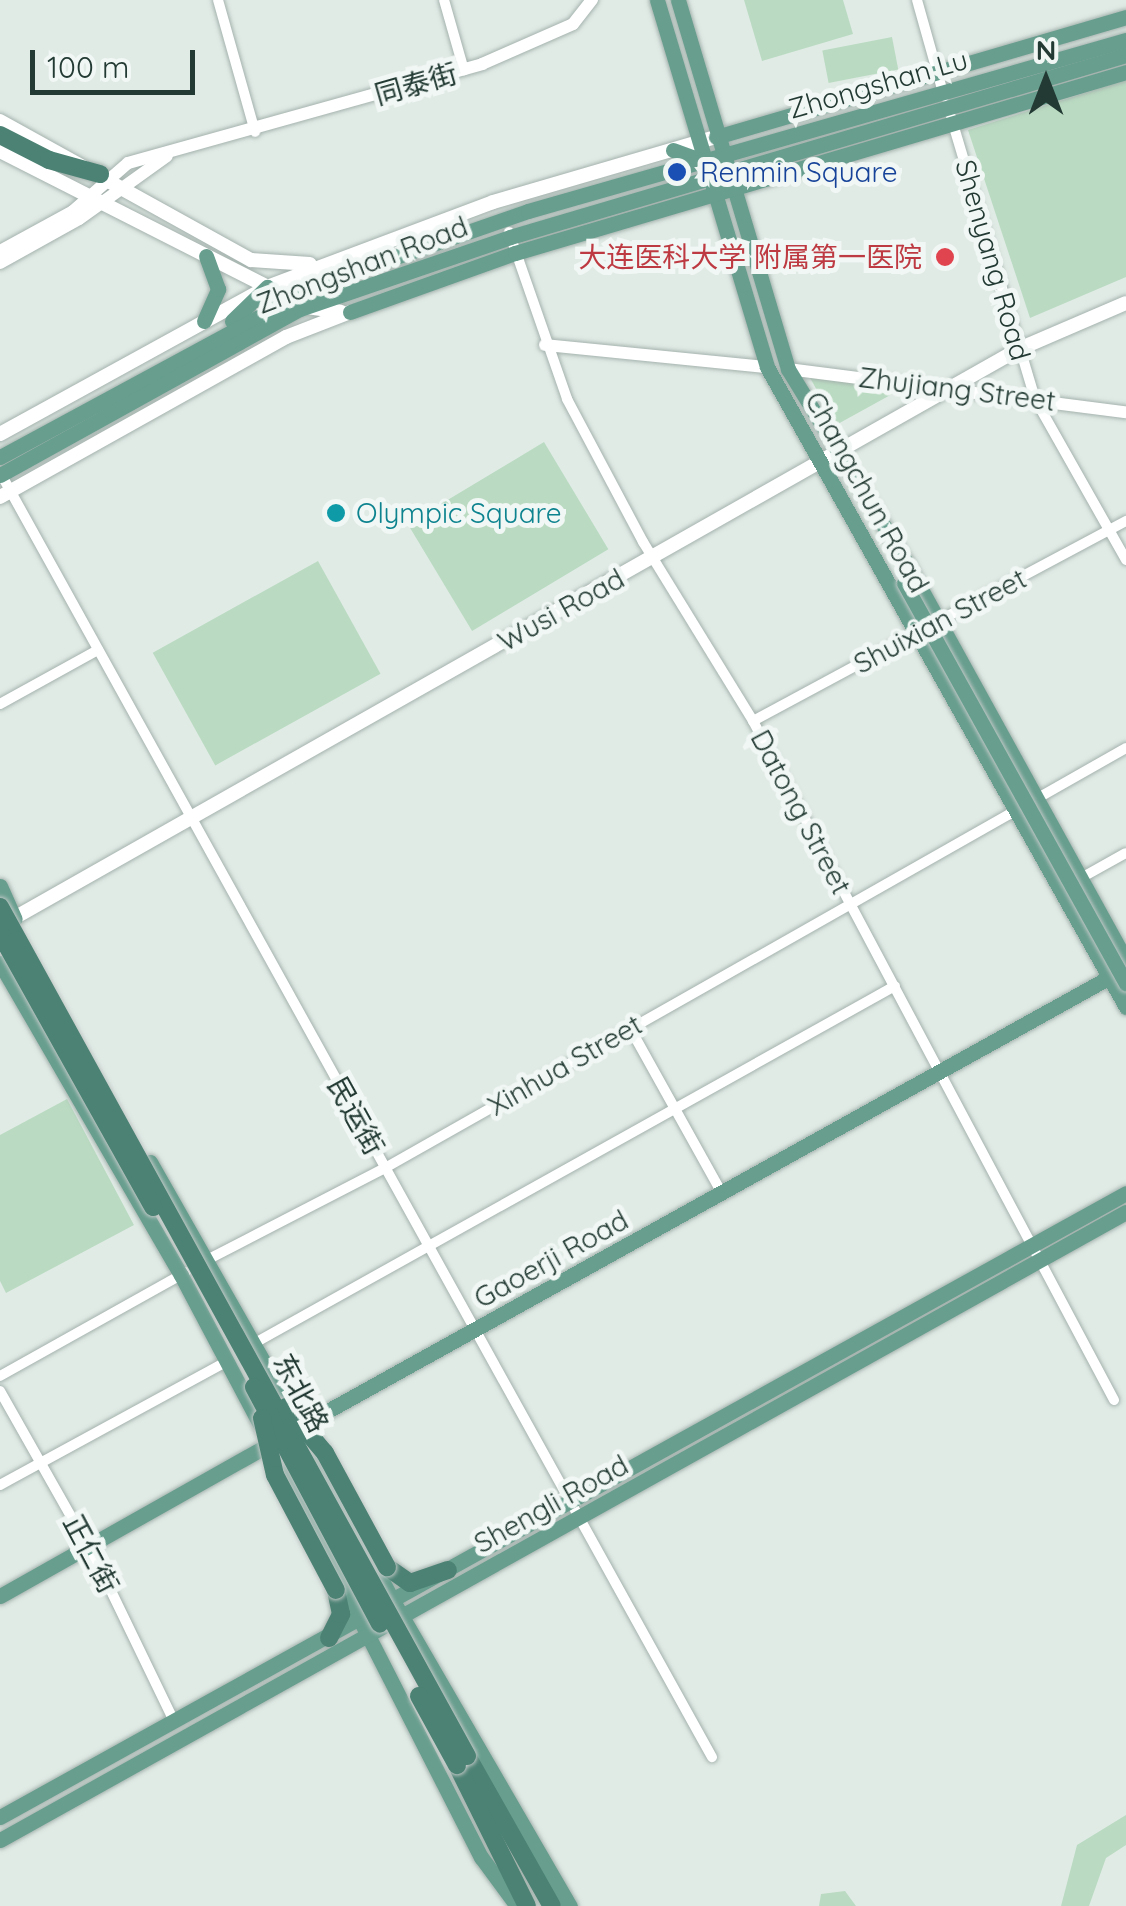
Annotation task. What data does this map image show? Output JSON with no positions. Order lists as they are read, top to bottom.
{
  "streets": {
    "highway": ["东北路"],
    "main road": [
      "Zhongshan Lu",
      "Zhongshan Road",
      "Changchun Road",
      "Wusi Road",
      "Gaoerji Road",
      "Shengli Road"
    ],
    "street": [
      "同泰街",
      "Shenyang Road",
      "Zhujiang Street",
      "Shuixian Street",
      "Datong Street",
      "Xinhua Street",
      "民运街",
      "正仁街"
    ]
  },
  "crossings": [
    ["Zhongshan Lu", "Shenyang Road"],
    ["Zhongshan Lu", "Zhongshan Road"],
    ["Zhongshan Lu", "Changchun Road"],
    ["Shenyang Road", "Zhujiang Street"],
    ["Shenyang Road", "Wusi Road"],
    ["Shenyang Road", "Shuixian Street"],
    ["Zhongshan Road", "Changchun Road"],
    ["Zhongshan Road", "Datong Street"],
    ["Zhongshan Road", "民运街"],
    ["Zhujiang Street", "Changchun Road"],
    ["Zhujiang Street", "Wusi Road"],
    ["Changchun Road", "Wusi Road"],
    ["Changchun Road", "Shuixian Street"],
    ["Changchun Road", "Xinhua Street"],
    ["Changchun Road", "Gaoerji Road"],
    ["Wusi Road", "Datong Street"],
    ["Wusi Road", "民运街"],
    ["Wusi Road", "东北路"],
    ["Shuixian Street", "Datong Street"],
    ["Datong Street", "Xinhua Street"],
    ["Datong Street", "Gaoerji Road"],
    ["Datong Street", "Shengli Road"],
    ["Xinhua Street", "民运街"],
    ["Xinhua Street", "东北路"],
    ["民运街", "Gaoerji Road"],
    ["民运街", "Shengli Road"],
    ["Gaoerji Road", "东北路"],
    ["Gaoerji Road", "正仁街"],
    ["东北路", "Shengli Road"],
    ["Shengli Road", "正仁街"]
  ],
  "places": ["Renmin Square", "大连医科大学 附属第一医院", "Olympic Square"],
  "scale_bar": "100 m",
  "north": "top"
}
